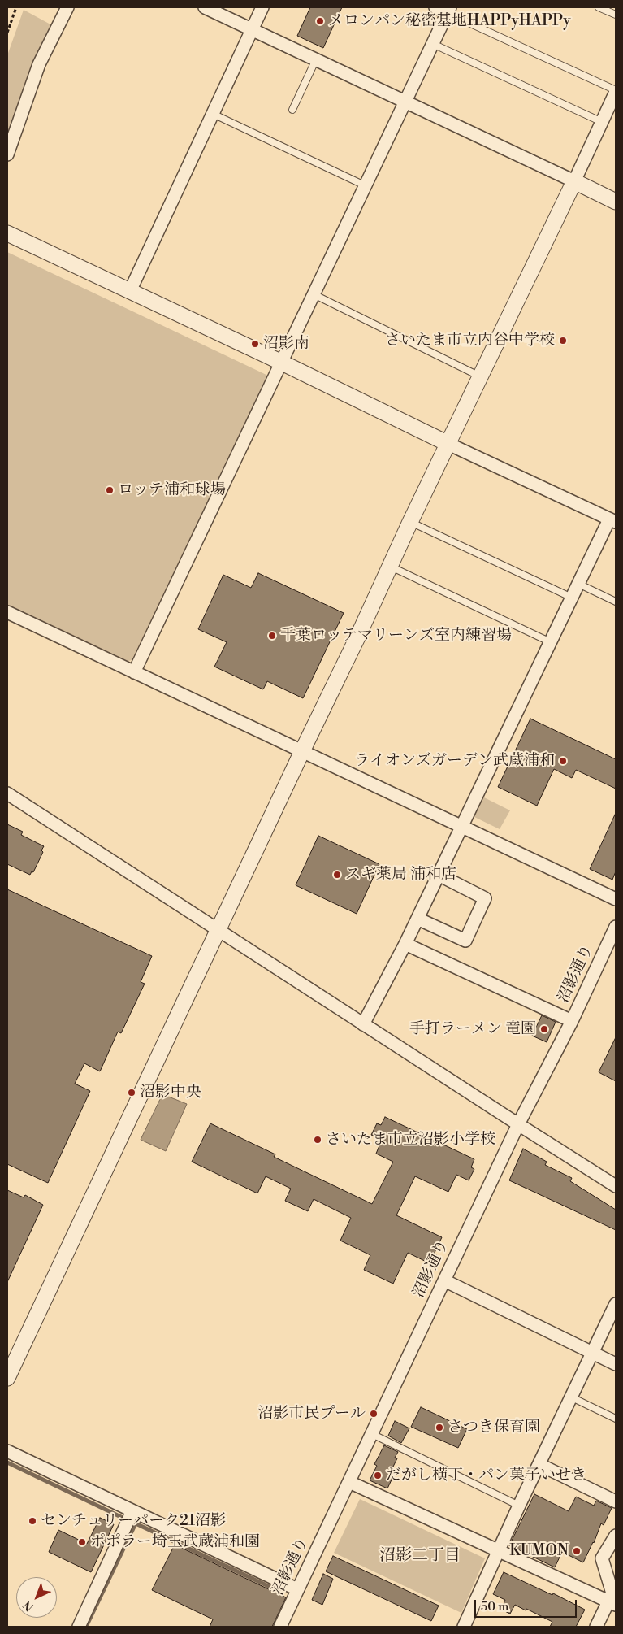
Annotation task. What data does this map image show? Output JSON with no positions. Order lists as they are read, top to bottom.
{
  "streets": {
    "street": ["沼影通り"]
  },
  "districts": ["沼影二丁目"],
  "places": [
    "メロンパン秘密基地HAPPyHAPPy",
    "さいたま市立内谷中学校",
    "沼影南",
    "ロッテ浦和球場",
    "千葉ロッテマリーンズ室内練習場",
    "ライオンズガーデン武蔵浦和",
    "スギ薬局 浦和店",
    "手打ラーメン 竜園",
    "沼影中央",
    "さいたま市立沼影小学校",
    "沼影市民プール",
    "さつき保育園",
    "だがし横丁・パン菓子いせき",
    "センチュリーパーク21沼影",
    "ポポラー埼玉武蔵浦和園",
    "KUMON"
  ],
  "scale_bar": "50 m",
  "north": "bottom left"
}
